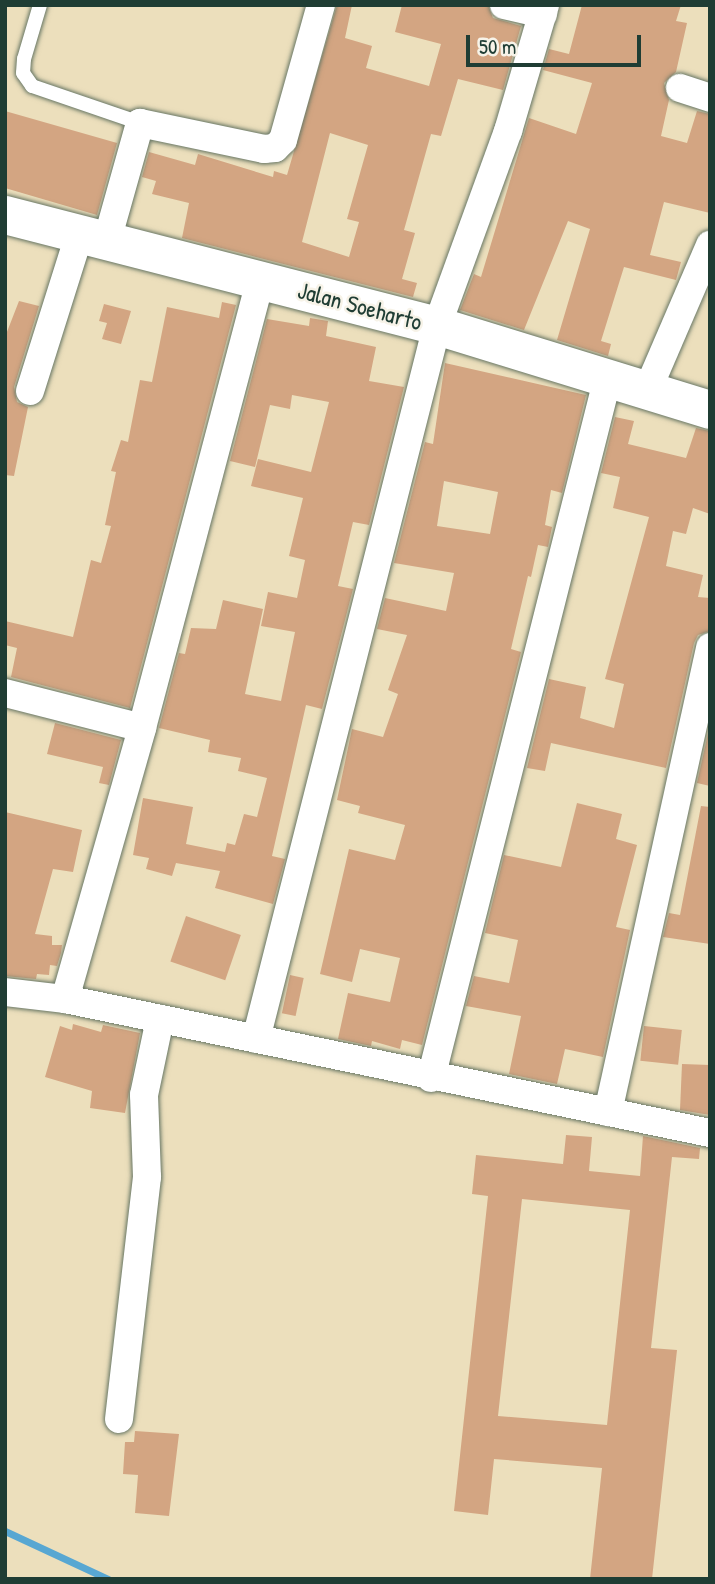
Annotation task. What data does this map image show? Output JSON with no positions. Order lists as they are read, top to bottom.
{
  "streets": {
    "street": ["Jalan Soeharto"]
  },
  "scale_bar": "50 m"
}
